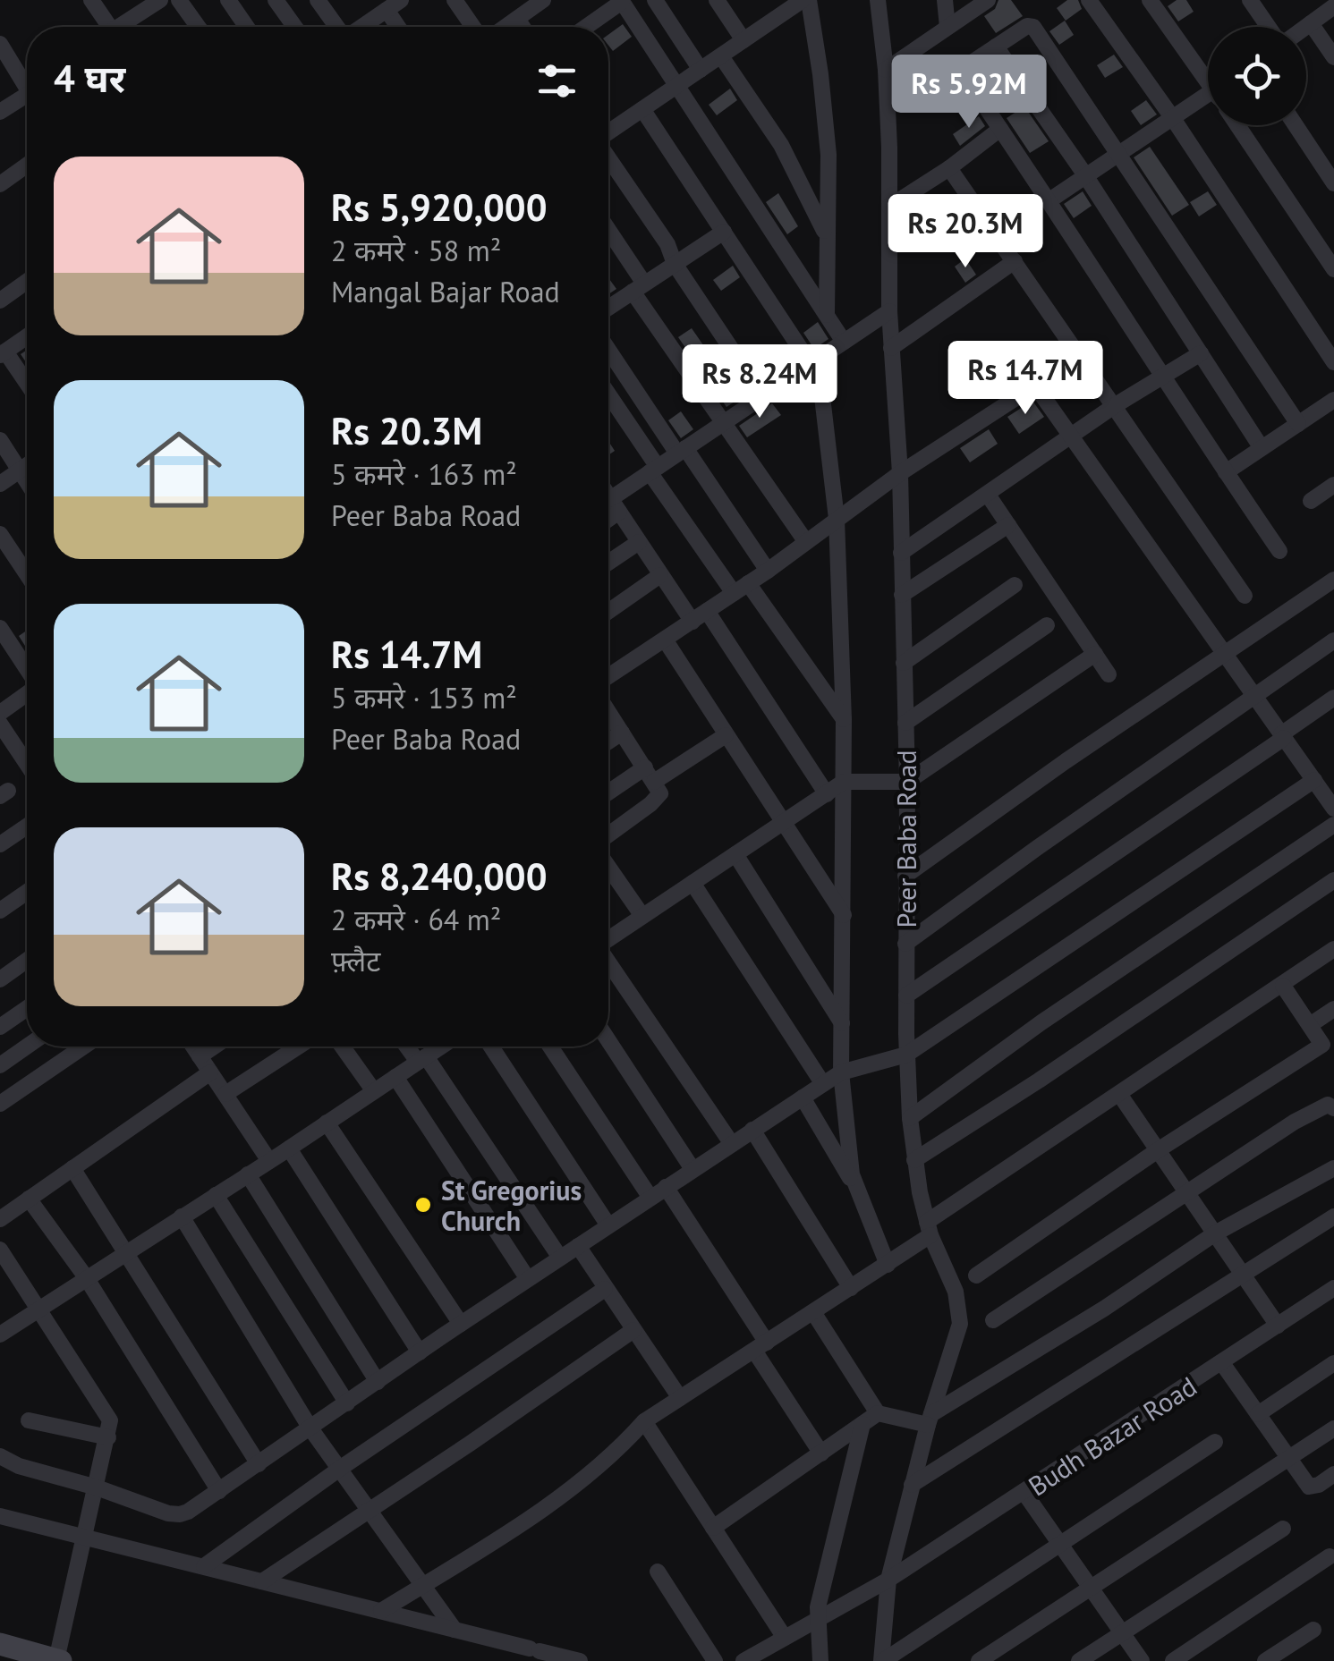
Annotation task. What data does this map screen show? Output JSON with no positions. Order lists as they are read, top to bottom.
{
  "streets": {
    "street": ["Peer Baba Road", "Budh Bazar Road"]
  },
  "crossings": [
    ["Peer Baba Road", "Budh Bazar Road"]
  ],
  "places": ["St Gregorius Church"],
  "page": {
    "heading": "4 घर",
    "price": [
      "Rs 5.92M",
      "Rs 20.3M",
      "Rs 14.7M",
      "Rs 8.24M"
    ],
    "list": [
      {
        "name": "Rs 5,920,000",
        "note": "2 कमरे · 58 m² · Mangal Bajar Road"
      },
      {
        "name": "Rs 20.3M",
        "note": "5 कमरे · 163 m² · Peer Baba Road"
      },
      {
        "name": "Rs 14.7M",
        "note": "5 कमरे · 153 m² · Peer Baba Road"
      },
      {
        "name": "Rs 8,240,000",
        "note": "2 कमरे · 64 m² · फ़्लैट"
      }
    ]
  }
}
